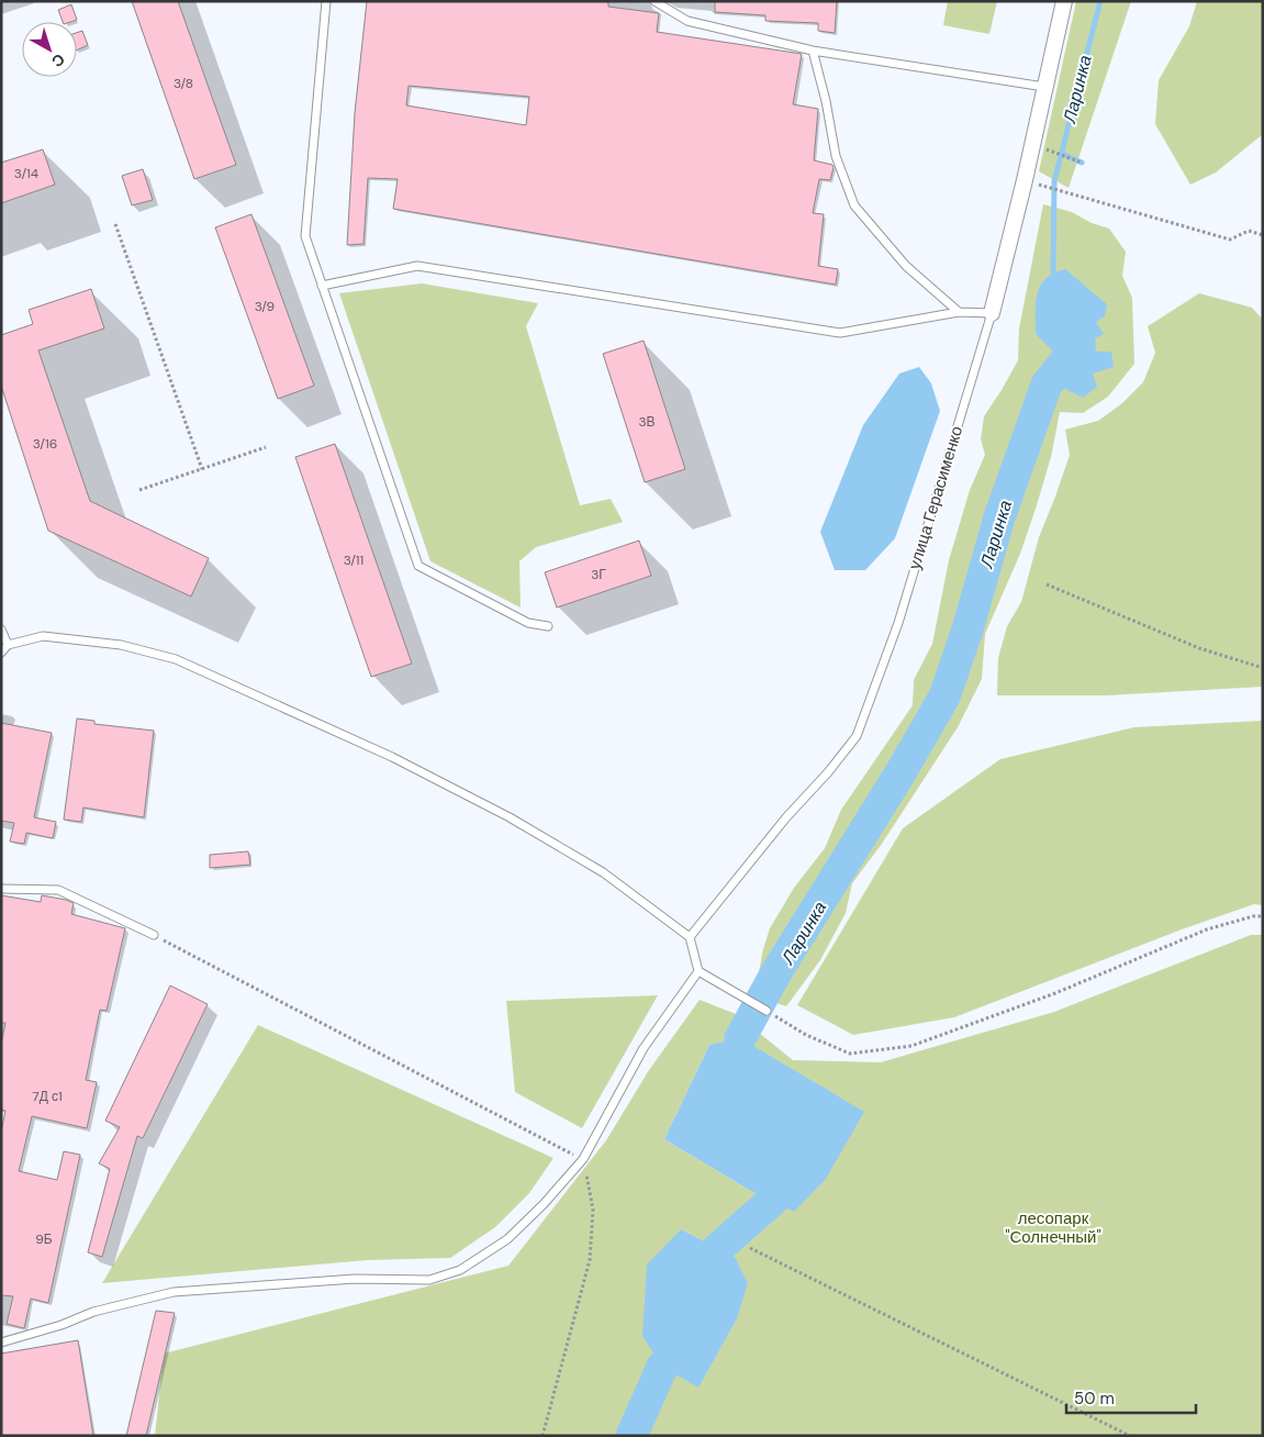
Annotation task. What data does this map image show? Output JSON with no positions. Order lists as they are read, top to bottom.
{
  "streets": {
    "street": ["улица Герасименко"]
  },
  "water": ["Ларинка"],
  "parks": ["лесопарк \"Солнечный\""],
  "house_numbers": [
    "3/8",
    "3/14",
    "3/9",
    "3В",
    "3/16",
    "3/11",
    "3Г",
    "7Д с1",
    "9Б"
  ],
  "scale_bar": "50 m",
  "north": "bottom right"
}
